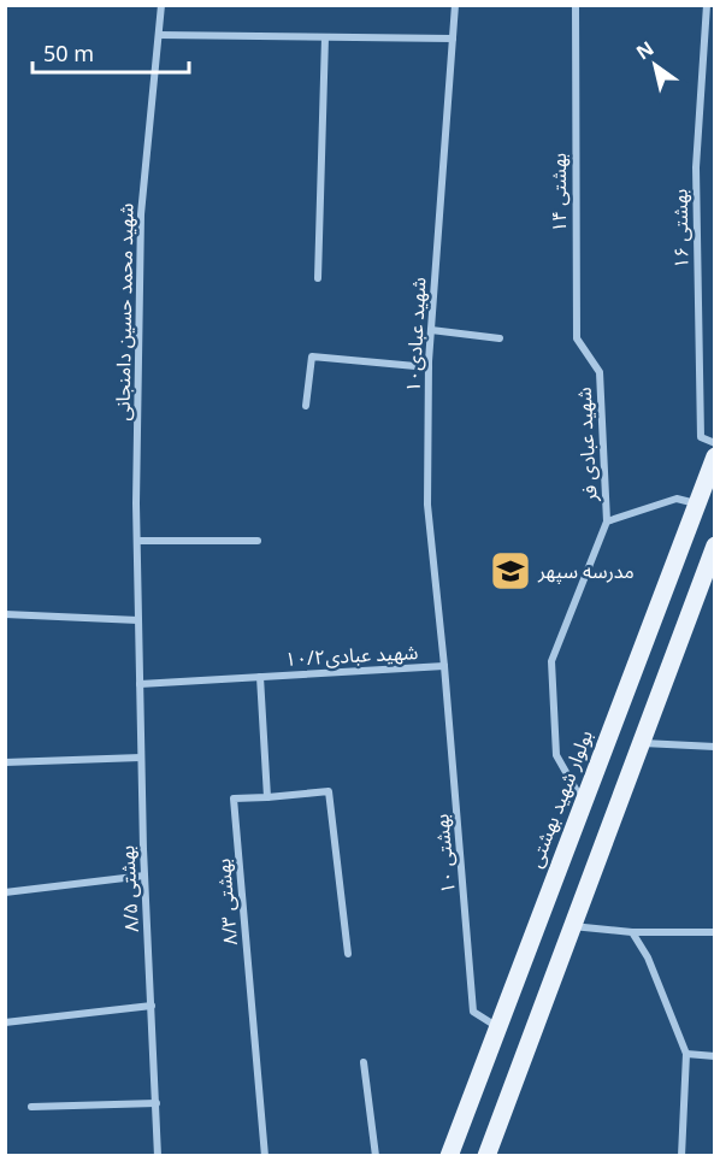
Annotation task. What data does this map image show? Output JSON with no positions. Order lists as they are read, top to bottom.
{
  "streets": {
    "main road": ["بولوار شهید بهشتی"],
    "street": [
      "بهشتی ۱۴",
      "بهشتی ۱۶",
      "شهید محمد حسین دامنجانی",
      "شهید عبادی۱۰",
      "شهید عبادی فر",
      "شهید عبادی۱۰/۲",
      "بهشتی ۱۰",
      "بهشتی ۸/۵",
      "بهشتی ۸/۳"
    ]
  },
  "crossings": [
    ["بهشتی ۱۴", "شهید عبادی فر"],
    ["شهید محمد حسین دامنجانی", "بهشتی ۸/۵"],
    ["شهید عبادی۱۰", "شهید عبادی۱۰/۲"],
    ["شهید عبادی۱۰", "بهشتی ۱۰"],
    ["شهید عبادی فر", "بولوار شهید بهشتی"],
    ["شهید عبادی۱۰/۲", "بهشتی ۱۰"],
    ["شهید عبادی۱۰/۲", "بهشتی ۸/۵"],
    ["بولوار شهید بهشتی", "بهشتی ۱۰"]
  ],
  "places": {
    "school or university": ["مدرسه سپهر"]
  },
  "scale_bar": "50 m",
  "north": "top left"
}
